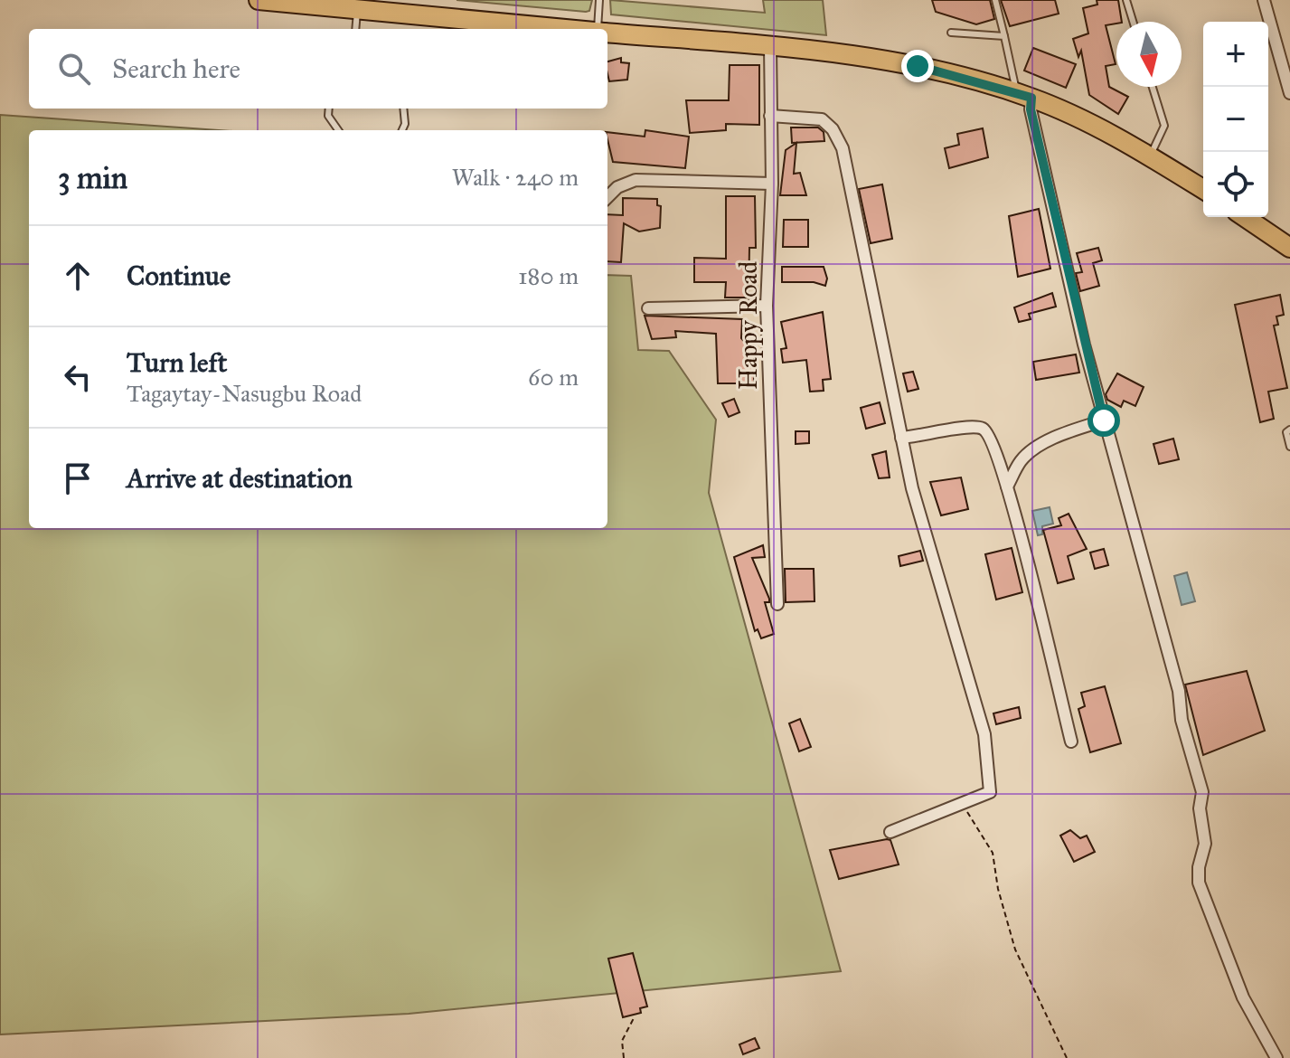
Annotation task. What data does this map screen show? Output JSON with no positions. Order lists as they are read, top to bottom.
{
  "streets": {
    "street": ["Happy Road"]
  },
  "north": "bottom",
  "page": {
    "map_buttons": ["+", "−"],
    "search": "Search here",
    "heading": ["3 min", "Walk · 240 m"],
    "list": [
      ["Continue", "180 m"],
      ["Turn left", "Tagaytay-Nasugbu Road", "60 m"],
      "Arrive at destination"
    ]
  }
}
